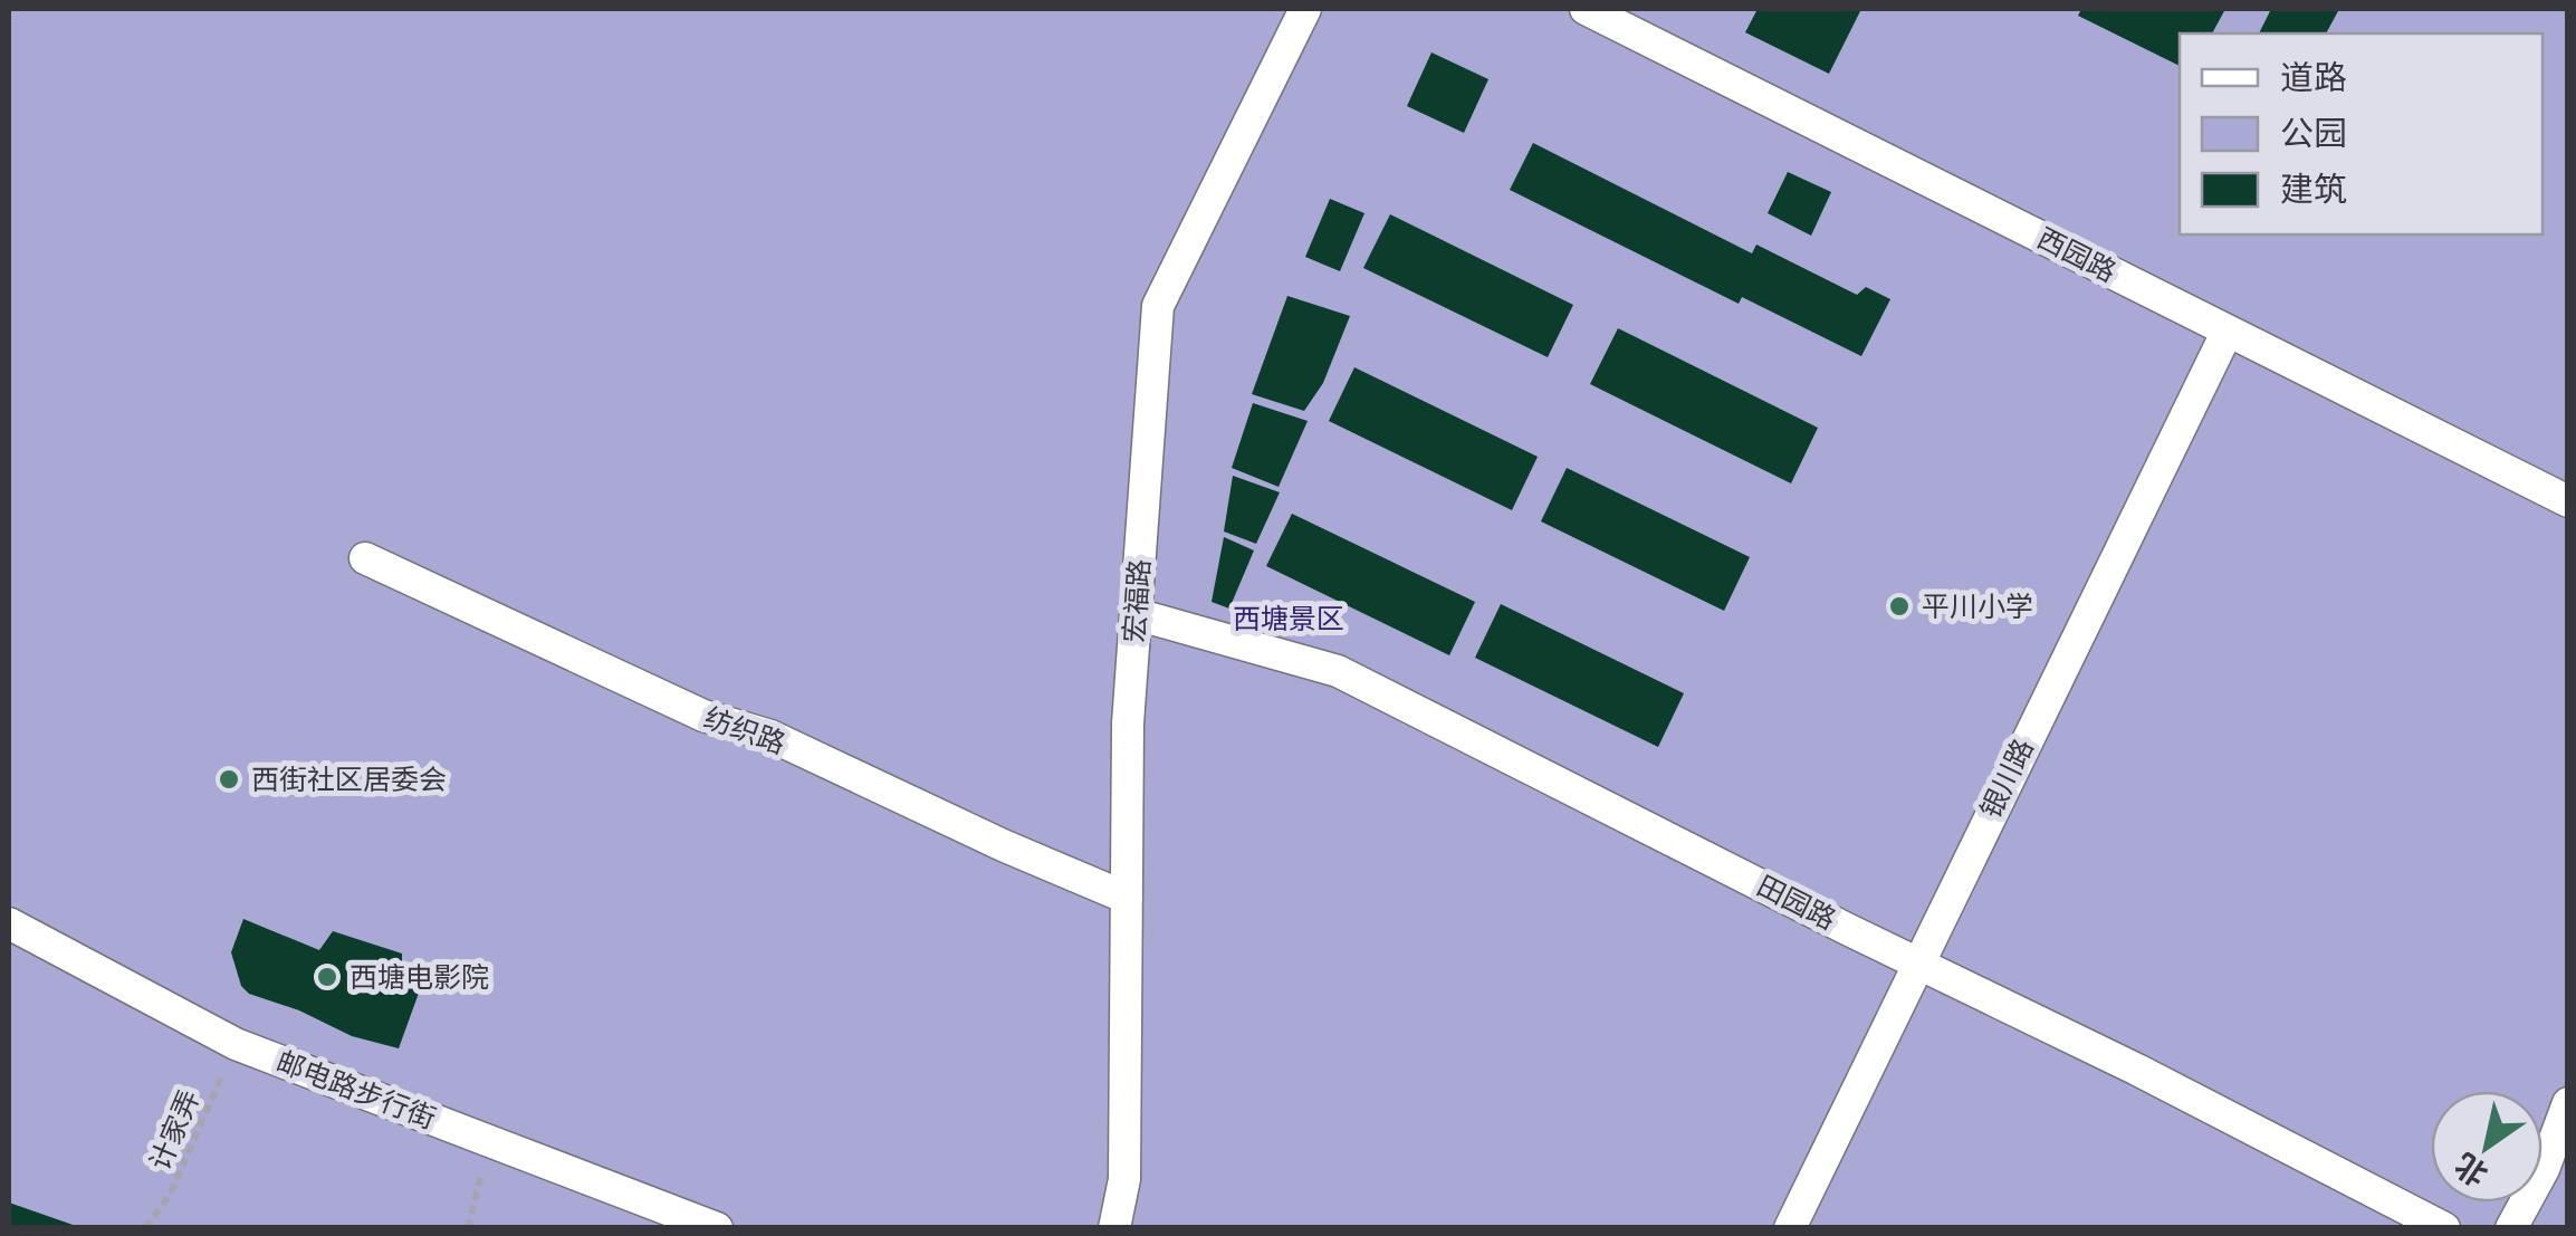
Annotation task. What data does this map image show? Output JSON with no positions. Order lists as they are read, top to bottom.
{
  "streets": {
    "street": [
      "西园路",
      "宏福路",
      "纺织路",
      "银川路",
      "田园路",
      "邮电路步行街"
    ],
    "path": ["计家弄"]
  },
  "crossings": [
    ["西园路", "银川路"],
    ["宏福路", "纺织路"],
    ["宏福路", "田园路"],
    ["银川路", "田园路"],
    ["邮电路步行街", "计家弄"]
  ],
  "parks": ["西塘景区"],
  "places": ["平川小学", "西街社区居委会", "西塘电影院"],
  "legend": ["道路", "公园", "建筑"],
  "north": "bottom left"
}
